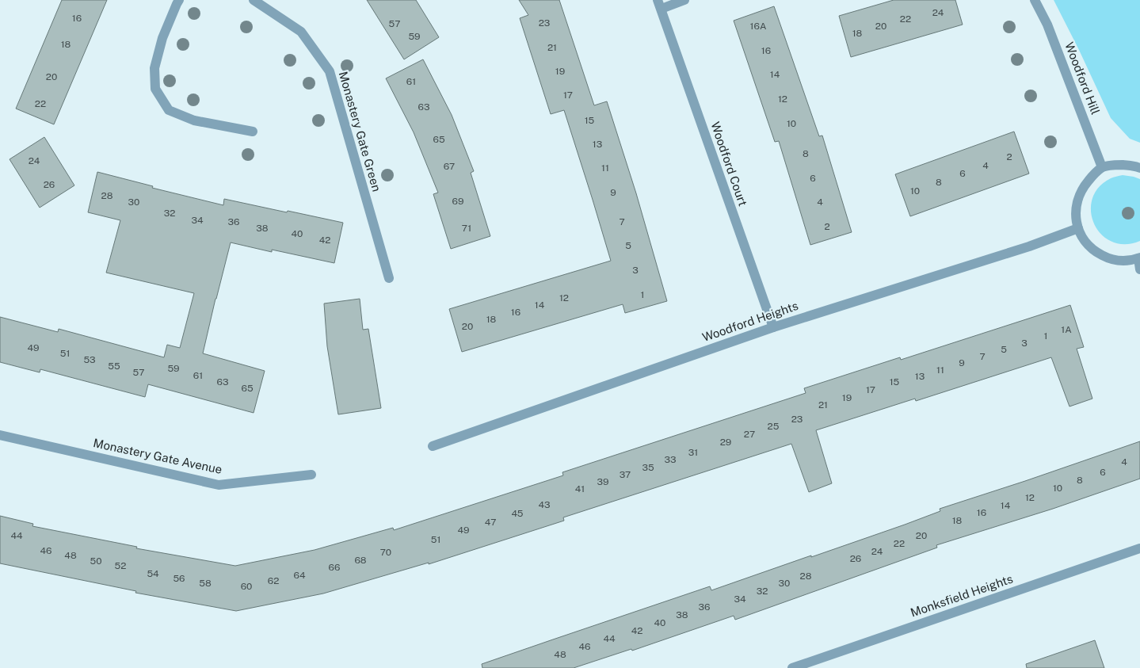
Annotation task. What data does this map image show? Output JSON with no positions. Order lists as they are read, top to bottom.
{
  "streets": {
    "street": [
      "Woodford Hill",
      "Monastery Gate Green",
      "Woodford Court",
      "Woodford Heights",
      "Monastery Gate Avenue",
      "Monksfield Heights"
    ]
  },
  "crossings": [
    ["Woodford Court", "Woodford Heights"]
  ],
  "house_numbers": [
    "24",
    "16",
    "22",
    "23",
    "57",
    "16A",
    "20",
    "18",
    "59",
    "18",
    "21",
    "16",
    "19",
    "14",
    "20",
    "61",
    "17",
    "12",
    "22",
    "63",
    "15",
    "10",
    "65",
    "13",
    "8",
    "2",
    "24",
    "4",
    "67",
    "11",
    "6",
    "6",
    "8",
    "26",
    "10",
    "9",
    "28",
    "69",
    "30",
    "4",
    "32",
    "34",
    "36",
    "7",
    "2",
    "38",
    "71",
    "40",
    "42",
    "5",
    "3",
    "1",
    "12",
    "14",
    "16",
    "18",
    "20",
    "1A",
    "1",
    "3",
    "49",
    "5",
    "51",
    "7",
    "53",
    "9",
    "55",
    "59",
    "11",
    "57",
    "61",
    "13",
    "63",
    "15",
    "65",
    "17",
    "19",
    "21",
    "23",
    "25",
    "27",
    "29",
    "31",
    "33",
    "4",
    "35",
    "6",
    "37",
    "8",
    "39",
    "10",
    "41",
    "12",
    "43",
    "14",
    "16",
    "45",
    "18",
    "47",
    "49",
    "44",
    "20",
    "51",
    "22",
    "46",
    "24",
    "70",
    "48",
    "26",
    "68",
    "50",
    "52",
    "66",
    "54",
    "64",
    "28",
    "56",
    "62",
    "58",
    "30",
    "60",
    "32",
    "34",
    "36",
    "38",
    "40",
    "42",
    "44",
    "46",
    "48"
  ]
}
